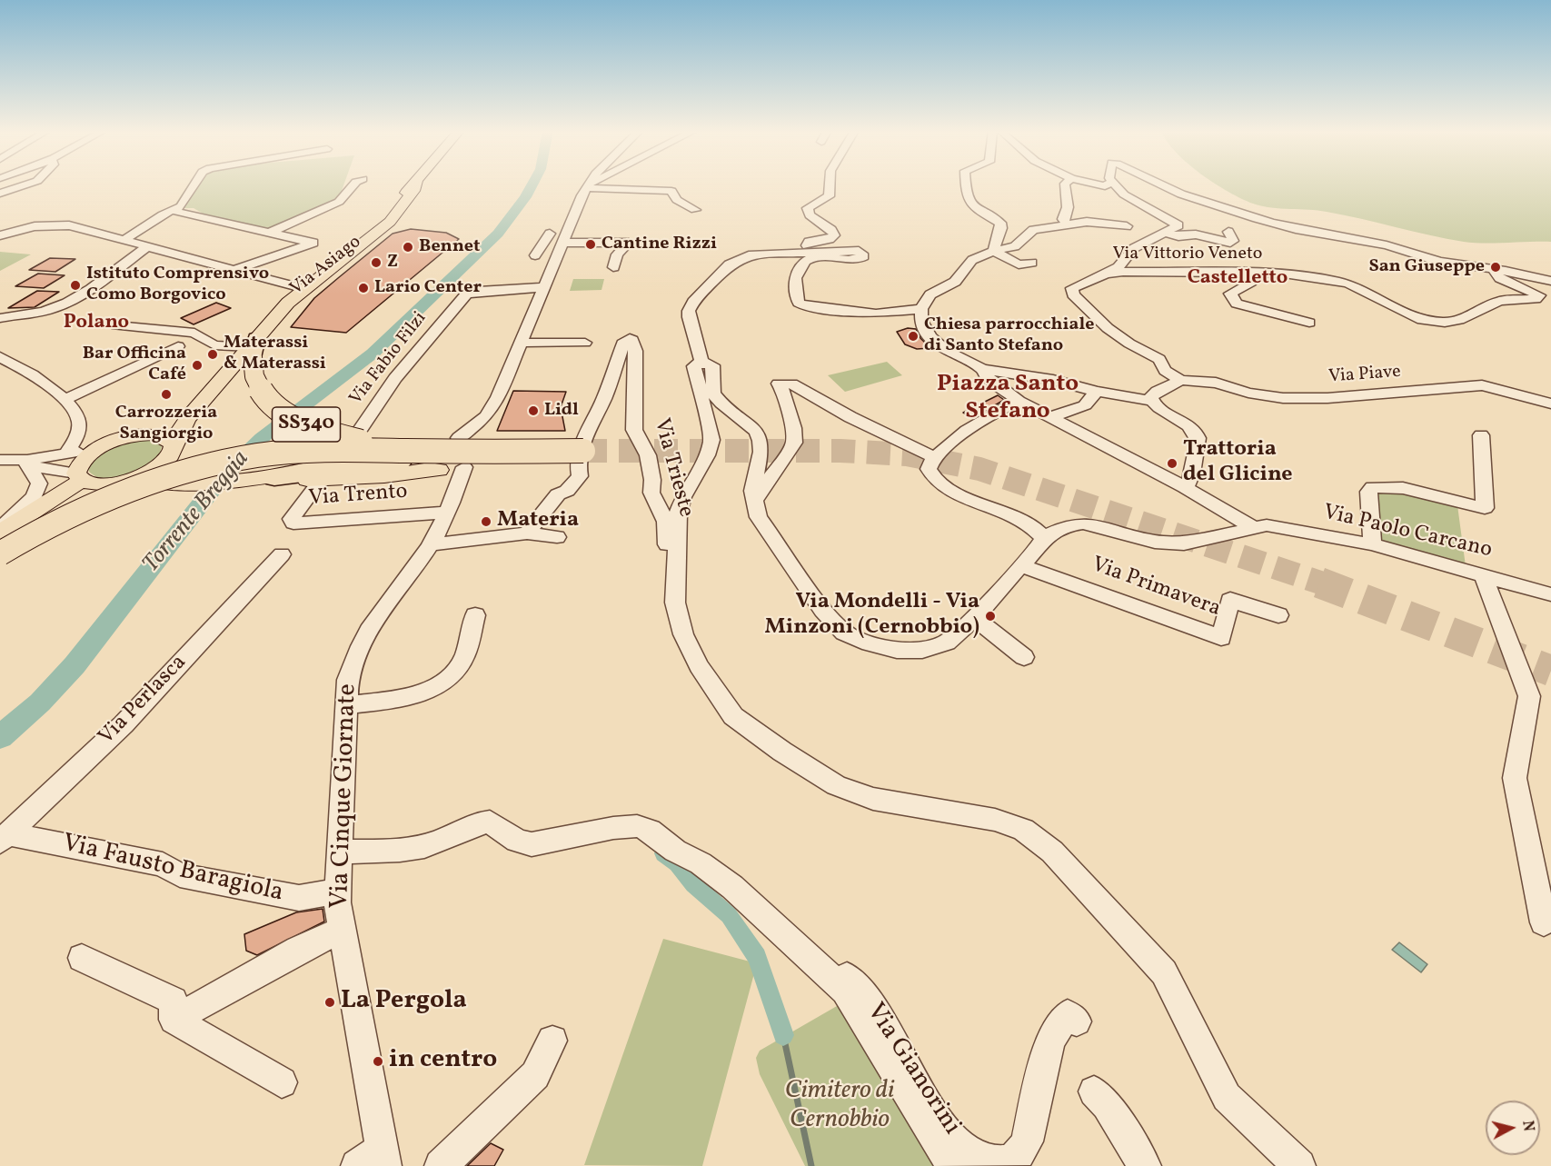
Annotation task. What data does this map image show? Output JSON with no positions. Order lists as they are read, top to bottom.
{
  "streets": {
    "highway": ["SS340"],
    "main road": ["Via Asiago"],
    "street": [
      "Via Vittorio Veneto",
      "Via Fabio Filzi",
      "Via Piave",
      "Via Trieste",
      "Via Trento",
      "Via Paolo Carcano",
      "Via Primavera",
      "Via Perlasca",
      "Via Cinque Giornate",
      "Via Fausto Baragiola",
      "Via Gianorini"
    ]
  },
  "crossings": [
    ["Via Vittorio Veneto", "Via Piave"],
    ["Via Asiago", "SS340"],
    ["Via Trento", "Via Cinque Giornate"],
    ["Via Perlasca", "Via Fausto Baragiola"],
    ["Via Cinque Giornate", "Via Fausto Baragiola"]
  ],
  "districts": ["Castelletto", "Polano", "Piazza Santo Stefano"],
  "water": ["Torrente Breggia"],
  "parks": ["Cimitero di Cernobbio"],
  "places": [
    "Cantine Rizzi",
    "Bennet",
    "Z",
    "San Giuseppe",
    "Istituto Comprensivo Como Borgovico",
    "Lario Center",
    "Chiesa parrocchiale di Santo Stefano",
    "Materassi & Materassi",
    "Bar Officina Café",
    "Carrozzeria Sangiorgio",
    "Lidl",
    "Trattoria del Glicine",
    "Materia",
    "Via Mondelli - Via Minzoni (Cernobbio)",
    "La Pergola",
    "in centro"
  ],
  "north": "right"
}
